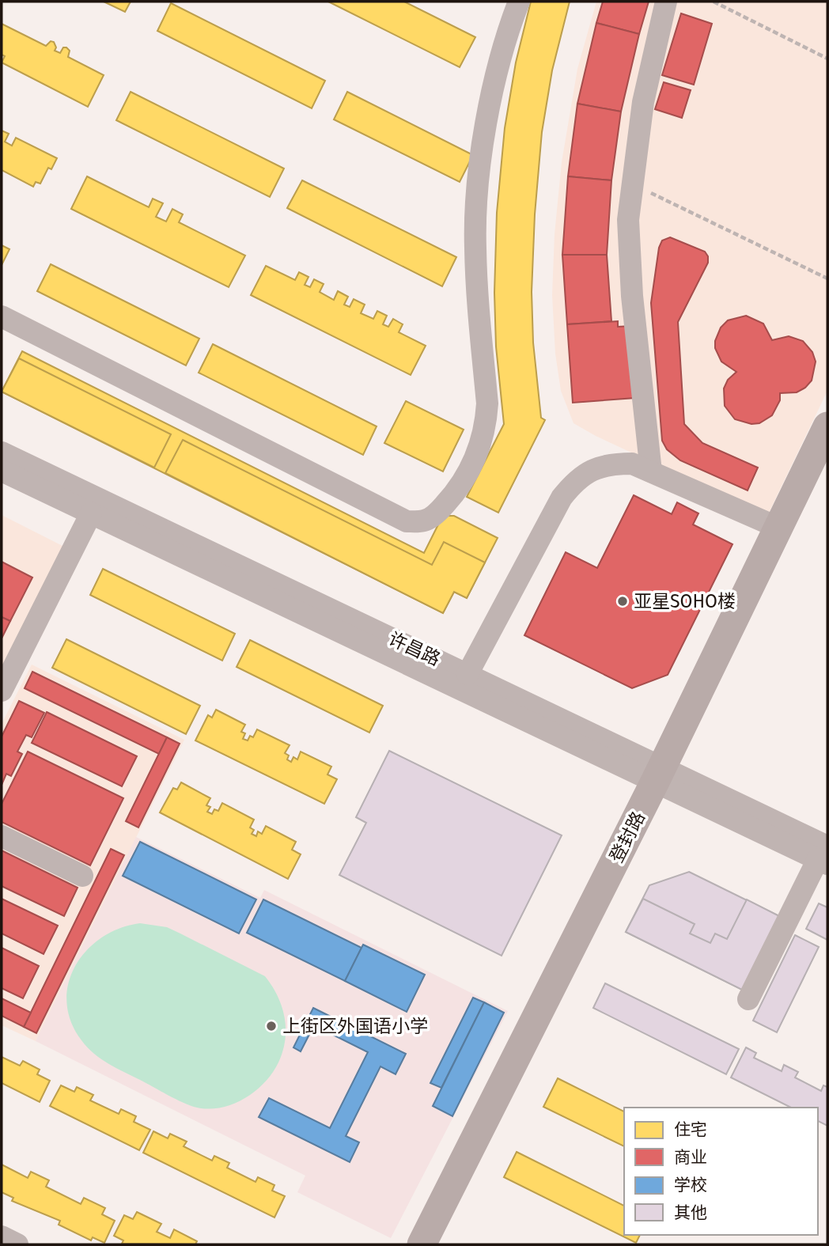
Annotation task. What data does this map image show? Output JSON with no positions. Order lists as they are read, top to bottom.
{
  "streets": {
    "main road": ["登封路"],
    "street": ["许昌路"]
  },
  "crossings": [
    ["许昌路", "登封路"]
  ],
  "places": ["亚星SOHO楼", "上街区外国语小学"],
  "legend": [
    "住宅",
    "商业",
    "学校",
    "其他"
  ]
}
